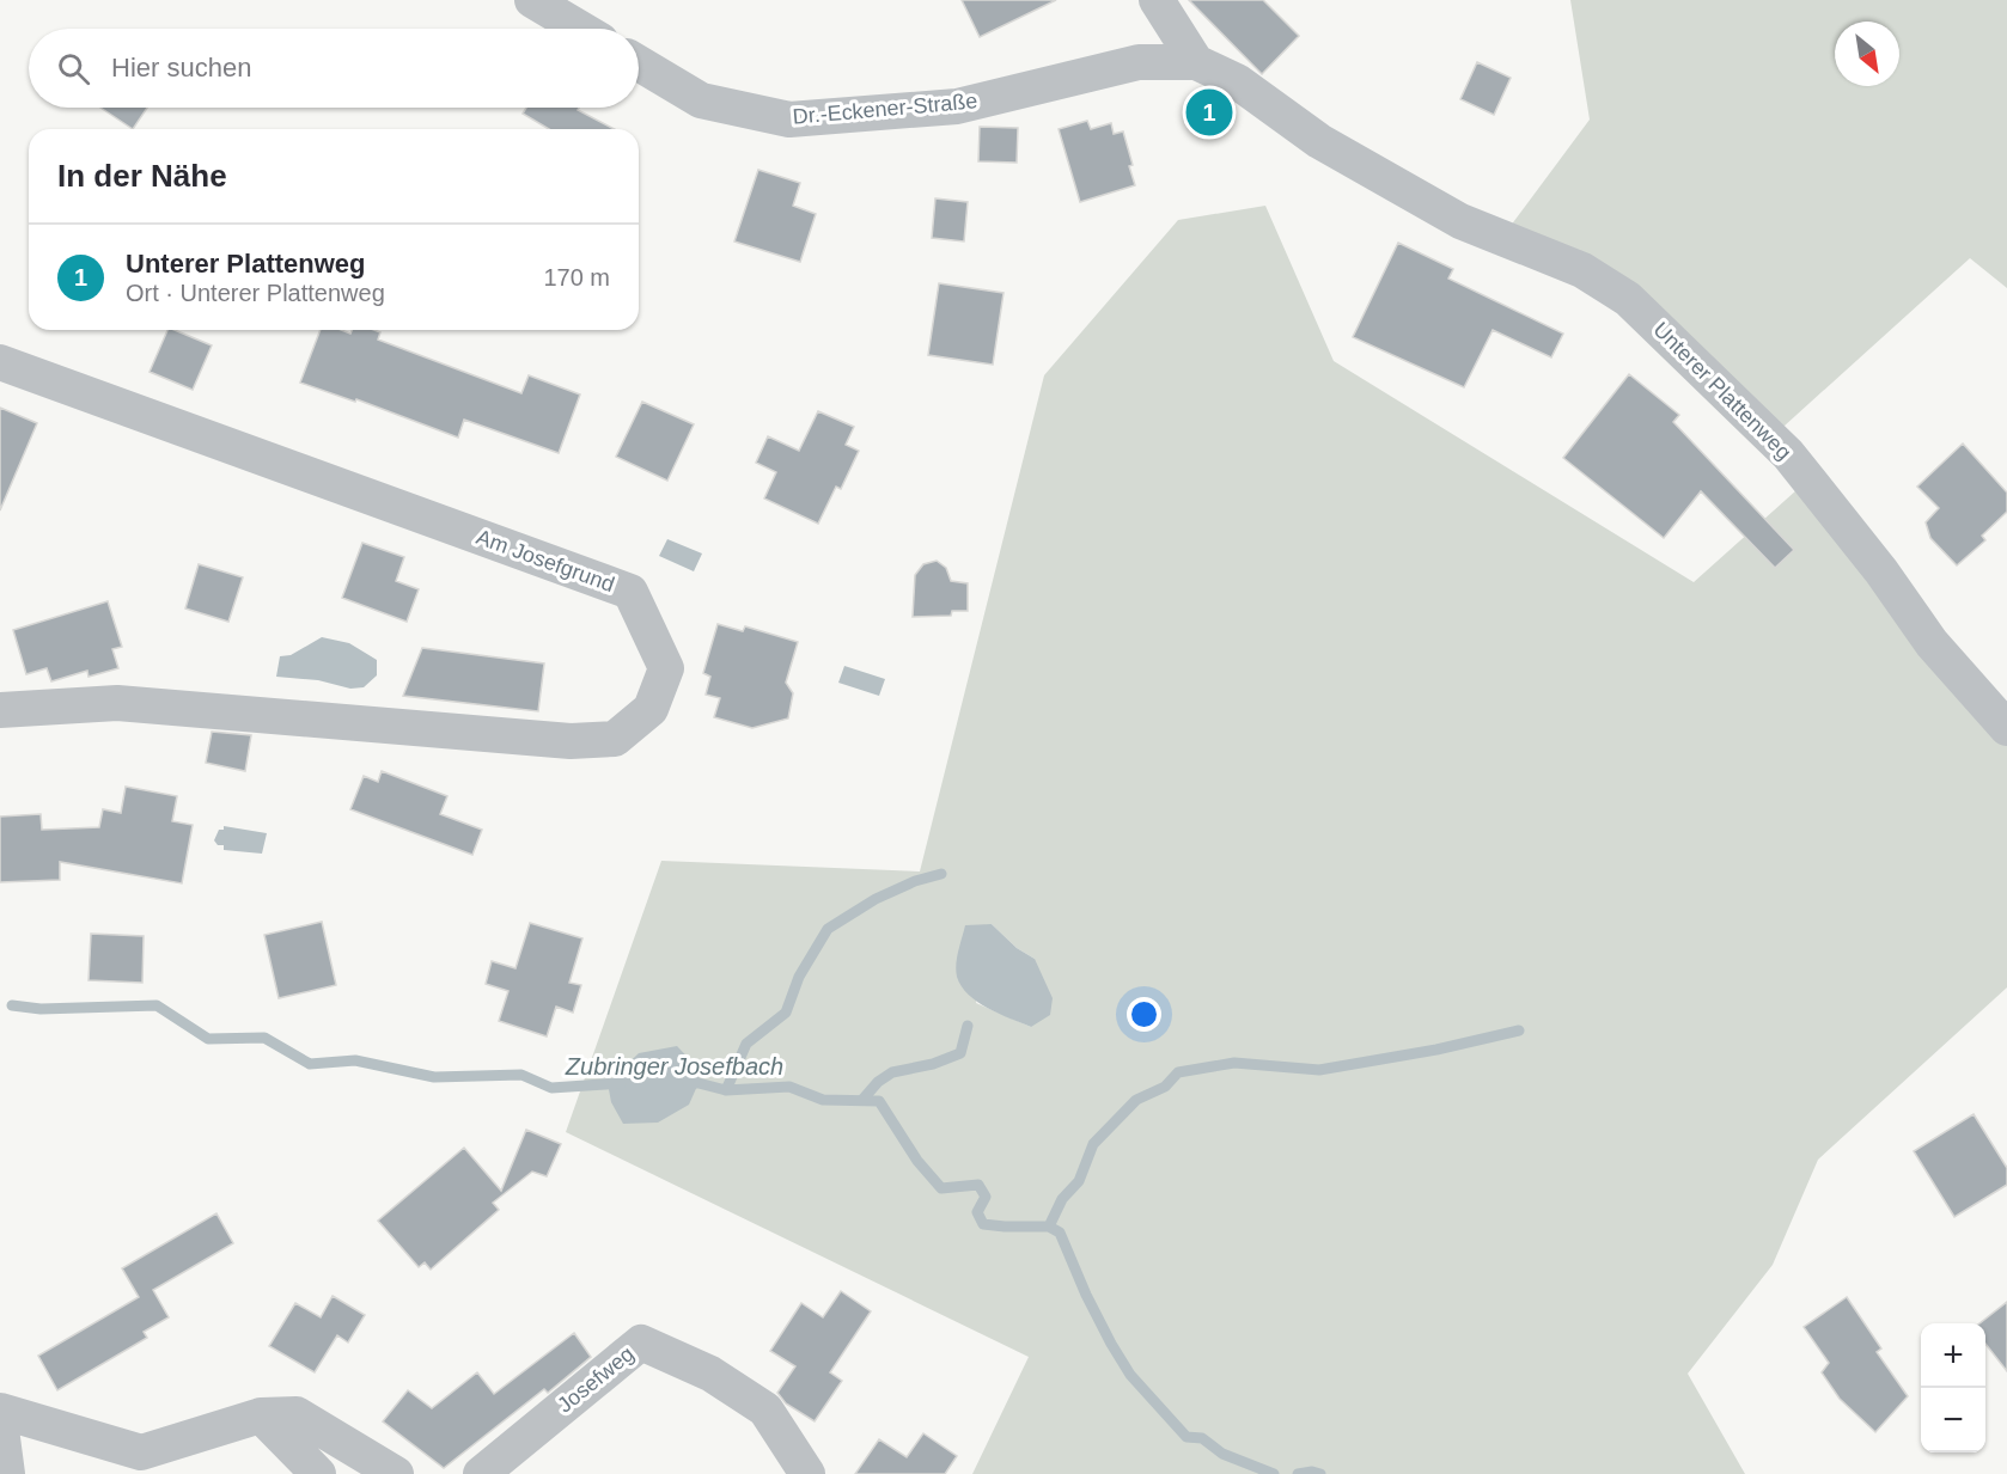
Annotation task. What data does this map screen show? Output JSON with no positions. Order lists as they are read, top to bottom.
{
  "streets": {
    "street": [
      "Dr.-Eckener-Straße",
      "Unterer Plattenweg",
      "Am Josefgrund",
      "Josefweg"
    ]
  },
  "crossings": [
    ["Dr.-Eckener-Straße", "Unterer Plattenweg"]
  ],
  "water": ["Zubringer Josefbach"],
  "north": "bottom right",
  "page": {
    "search": "Hier suchen",
    "pins": "1",
    "heading": "In der Nähe",
    "list": [
      {
        "mark": "1",
        "name": "Unterer Plattenweg",
        "note": "Ort · Unterer Plattenweg",
        "value": "170 m"
      }
    ],
    "map_buttons": ["+", "−"]
  }
}
